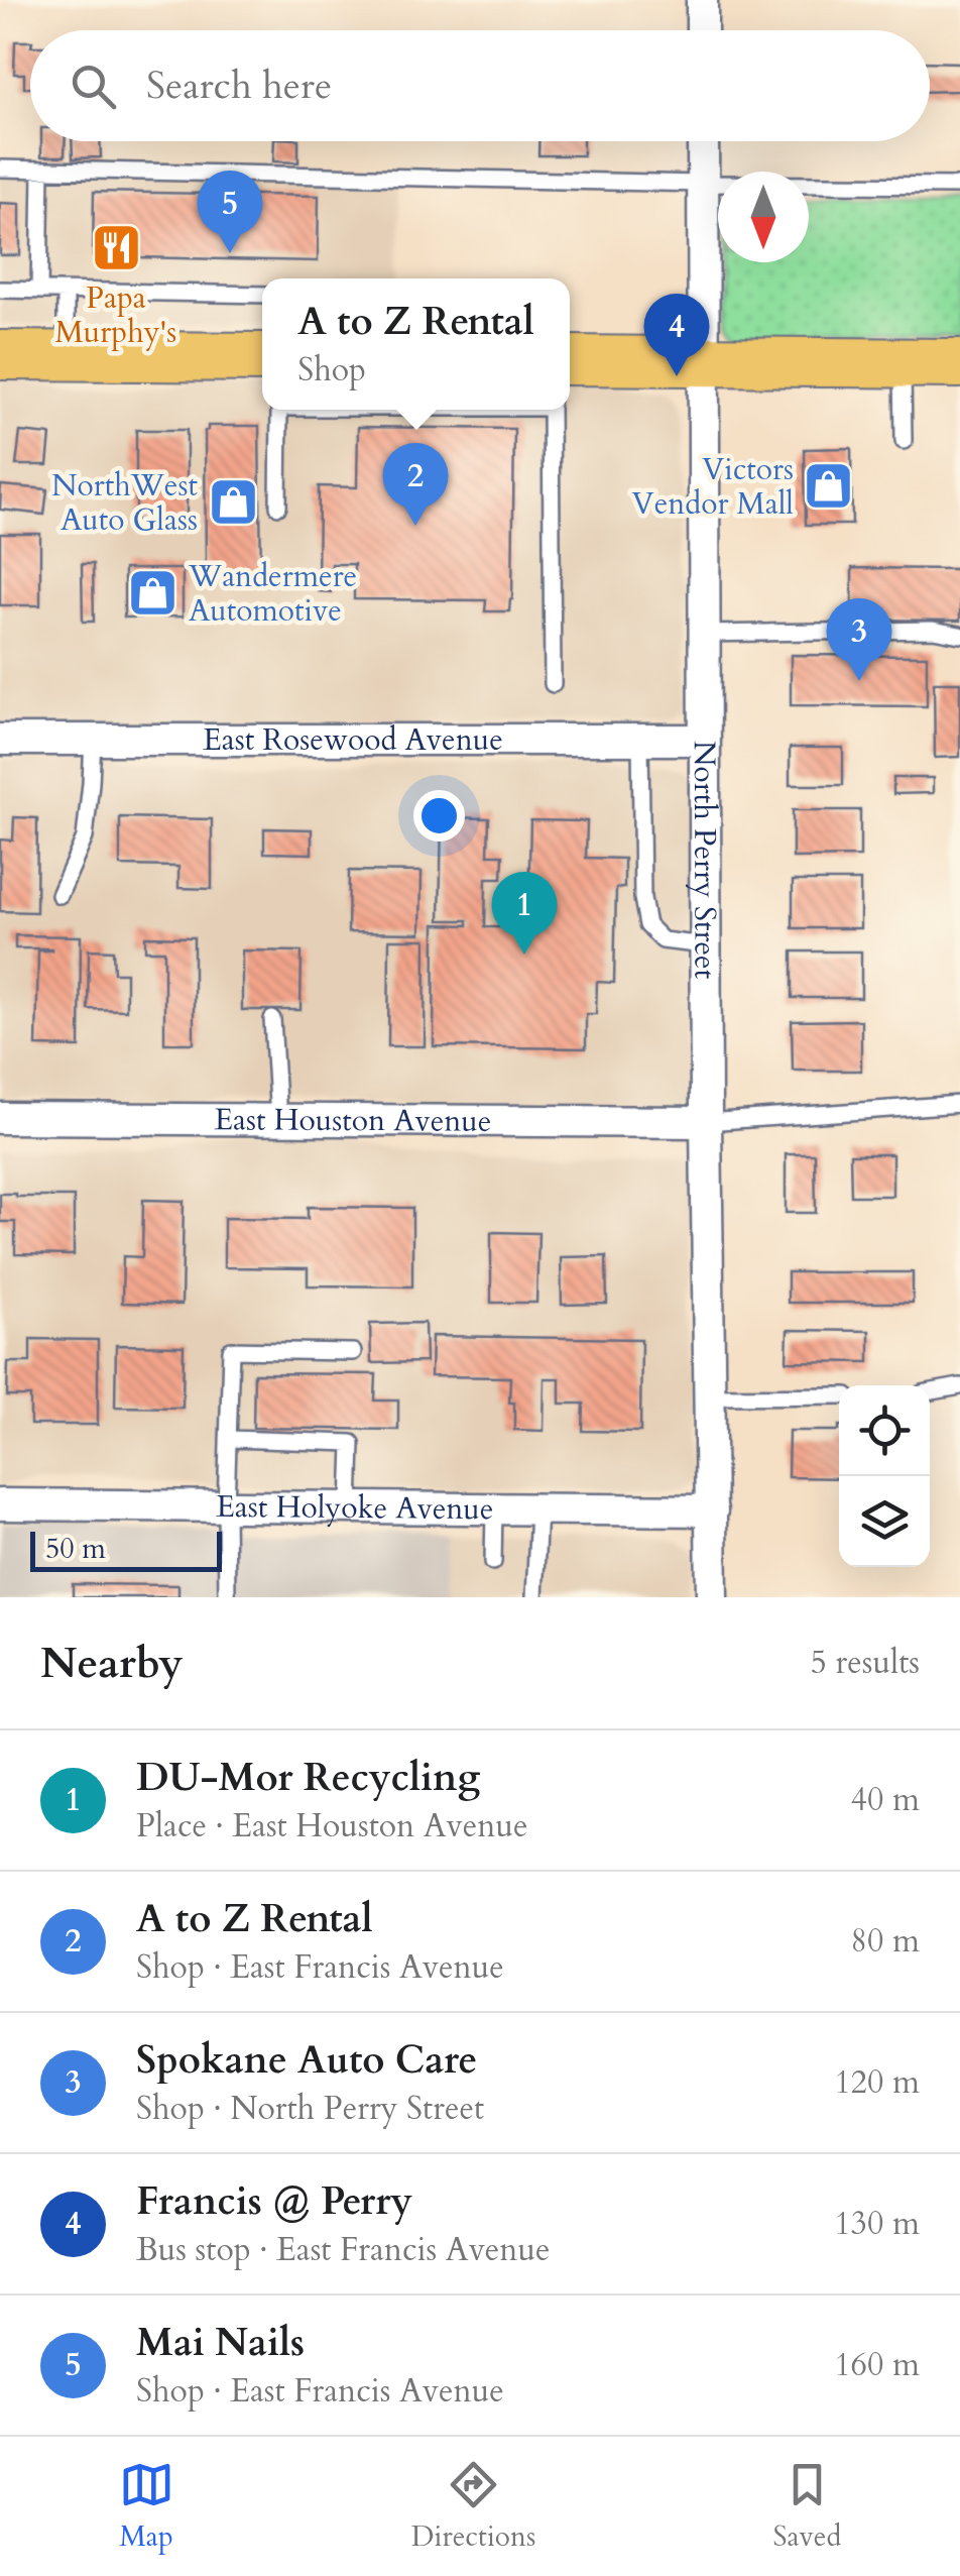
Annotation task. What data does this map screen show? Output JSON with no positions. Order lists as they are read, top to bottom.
{
  "streets": {
    "street": [
      "East Rosewood Avenue",
      "North Perry Street",
      "East Houston Avenue",
      "East Holyoke Avenue"
    ]
  },
  "crossings": [
    ["East Rosewood Avenue", "North Perry Street"],
    ["North Perry Street", "East Houston Avenue"],
    ["North Perry Street", "East Holyoke Avenue"]
  ],
  "places": {
    "restaurant": ["Papa Murphy's"],
    "shop": ["Victors Vendor Mall", "NorthWest Auto Glass", "Wandermere Automotive"]
  },
  "scale_bar": "50 m",
  "north": "bottom",
  "page": {
    "search": "Search here",
    "pins": [
      "5",
      "4",
      "2",
      "3",
      "1"
    ],
    "popup": ["A to Z Rental", "Shop"],
    "scale": "50 m",
    "heading": ["Nearby", "5 results"],
    "list": [
      {
        "mark": "1",
        "name": "DU-Mor Recycling",
        "note": "Place · East Houston Avenue",
        "value": "40 m"
      },
      {
        "mark": "2",
        "name": "A to Z Rental",
        "note": "Shop · East Francis Avenue",
        "value": "80 m"
      },
      {
        "mark": "3",
        "name": "Spokane Auto Care",
        "note": "Shop · North Perry Street",
        "value": "120 m"
      },
      {
        "mark": "4",
        "name": "Francis @ Perry",
        "note": "Bus stop · East Francis Avenue",
        "value": "130 m"
      },
      {
        "mark": "5",
        "name": "Mai Nails",
        "note": "Shop · East Francis Avenue",
        "value": "160 m"
      }
    ],
    "nav": ["Map", "Directions", "Saved"]
  }
}
